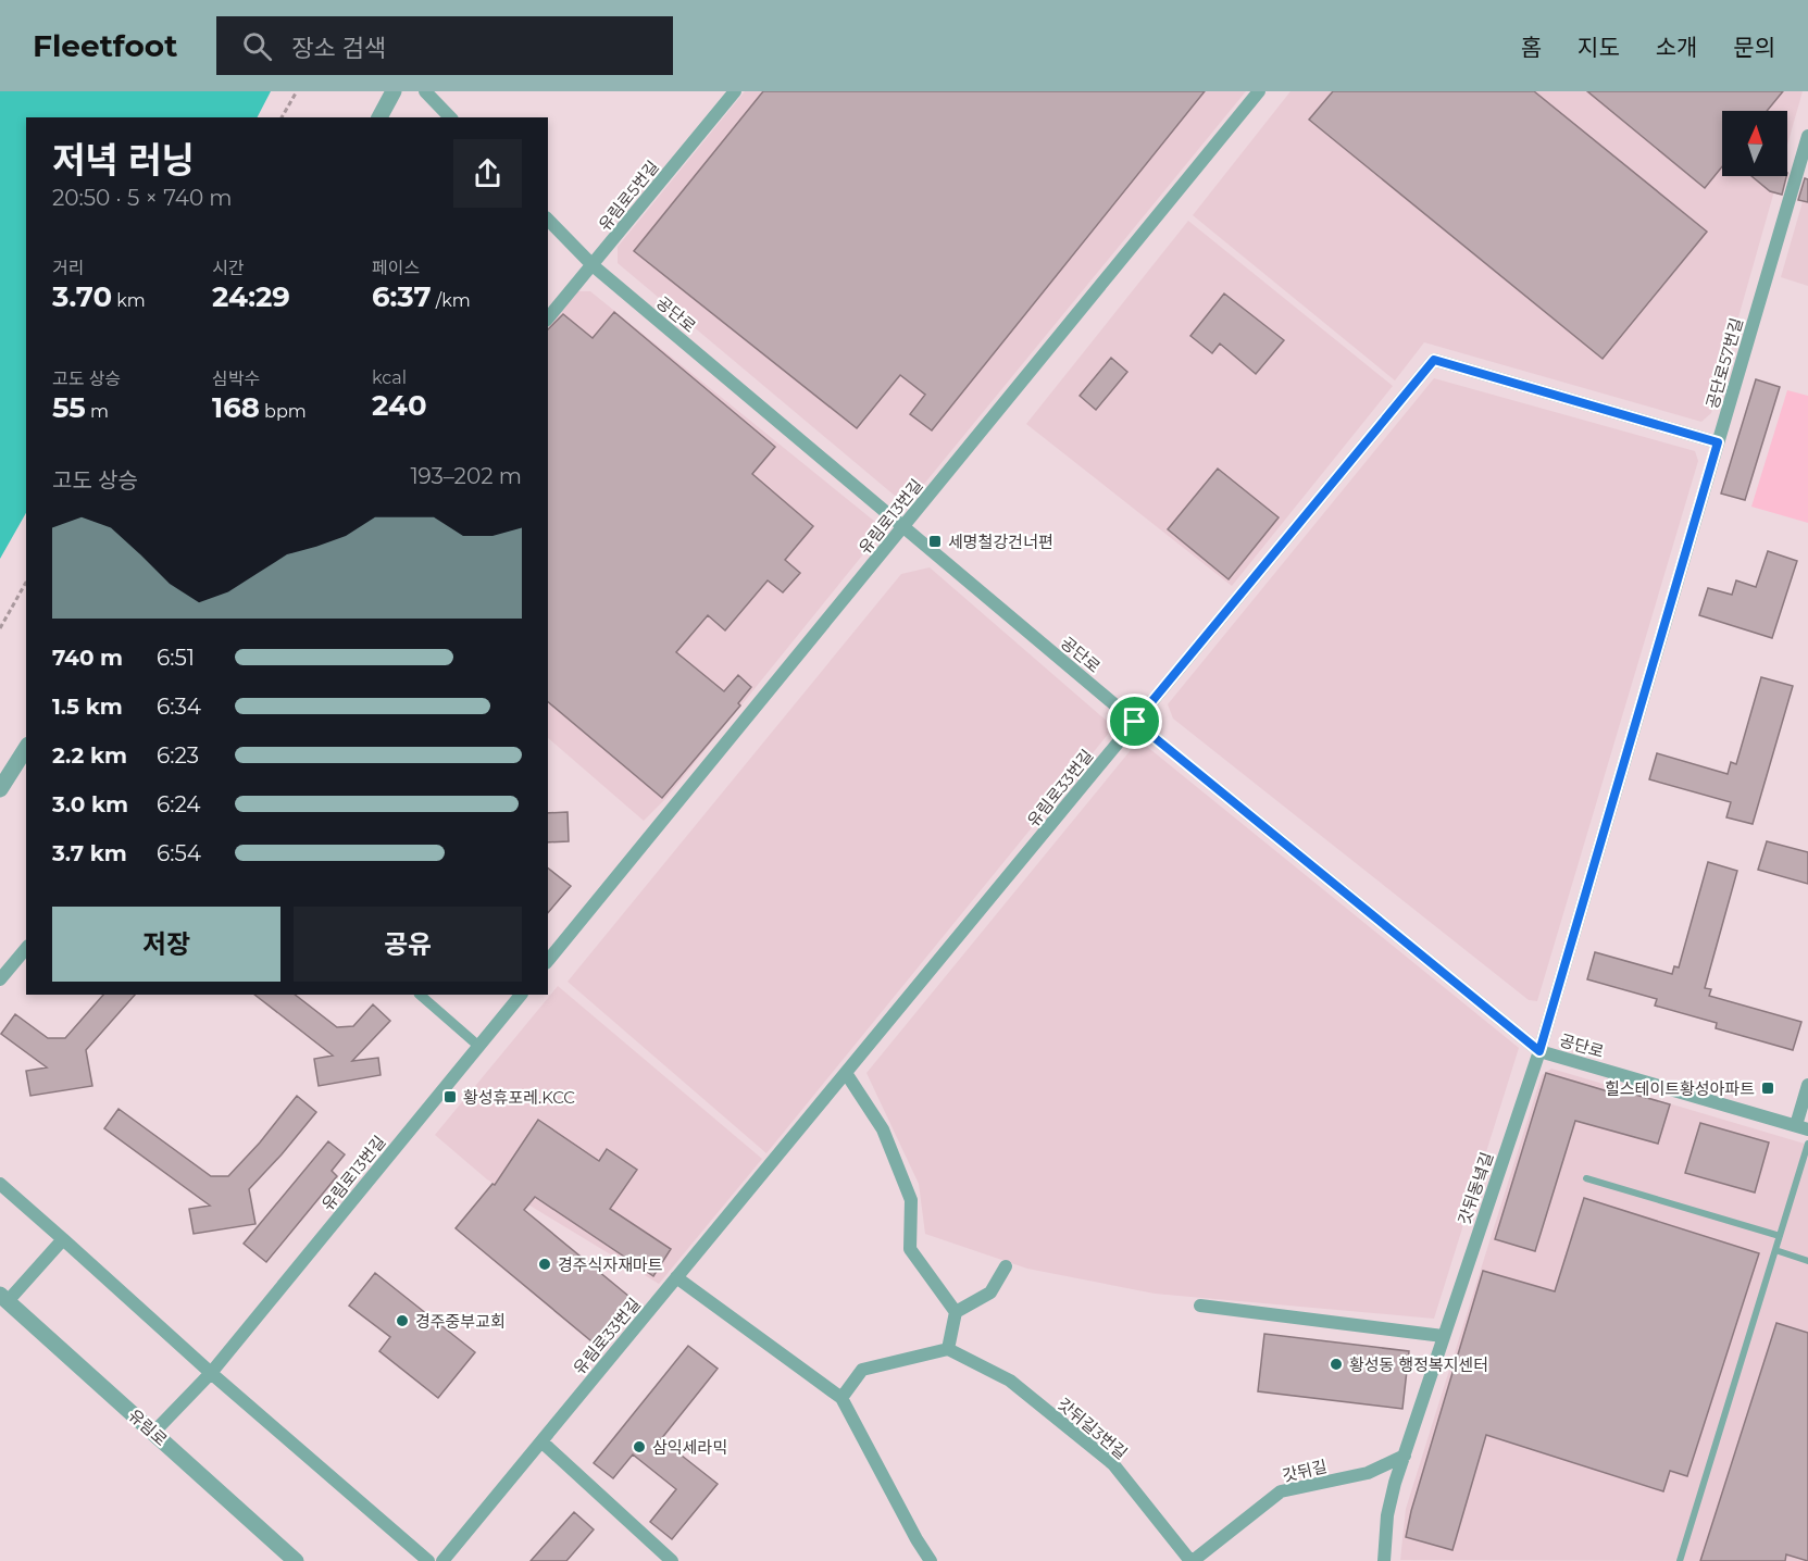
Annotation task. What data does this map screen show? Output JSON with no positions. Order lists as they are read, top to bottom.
{
  "streets": {
    "street": [
      "유림로5번길",
      "공단로",
      "공단로57번길",
      "유림로13번길",
      "유림로33번길",
      "갓뒤동녘길",
      "유림로",
      "갓뒤길3번길",
      "갓뒤길"
    ]
  },
  "crossings": [
    ["유림로5번길", "공단로"],
    ["공단로", "공단로57번길"],
    ["공단로", "유림로13번길"],
    ["공단로", "유림로33번길"],
    ["공단로", "갓뒤동녘길"],
    ["공단로57번길", "유림로33번길"],
    ["공단로57번길", "갓뒤동녘길"],
    ["유림로13번길", "유림로"],
    ["갓뒤동녘길", "갓뒤길"],
    ["갓뒤길3번길", "갓뒤길"]
  ],
  "places": {
    "transit": ["세명철강건너편", "힐스테이트황성아파트", "황성휴포레.KCC"],
    "other": [
      "경주식자재마트",
      "경주중부교회",
      "황성동 행정복지센터",
      "삼익세라믹"
    ]
  },
  "north": "top",
  "page": {
    "header": "Fleetfoot",
    "search": "장소 검색",
    "nav": [
      "홈",
      "지도",
      "소개",
      "문의"
    ],
    "heading": ["저녁 러닝", "20:50 · 5 × 740 m"],
    "stats": [
      ["거리", "3.70 km"],
      ["시간", "24:29"],
      ["페이스", "6:37 /km"],
      ["고도 상승", "55 m"],
      ["심박수", "168 bpm"],
      ["kcal", "240"]
    ],
    "chart": ["고도 상승", "193–202 m"],
    "list": [
      {
        "name": "740 m",
        "note": "6:51"
      },
      {
        "name": "1.5 km",
        "note": "6:34"
      },
      {
        "name": "2.2 km",
        "note": "6:23"
      },
      {
        "name": "3.0 km",
        "note": "6:24"
      },
      {
        "name": "3.7 km",
        "note": "6:54"
      }
    ],
    "buttons": ["저장", "공유"]
  }
}
